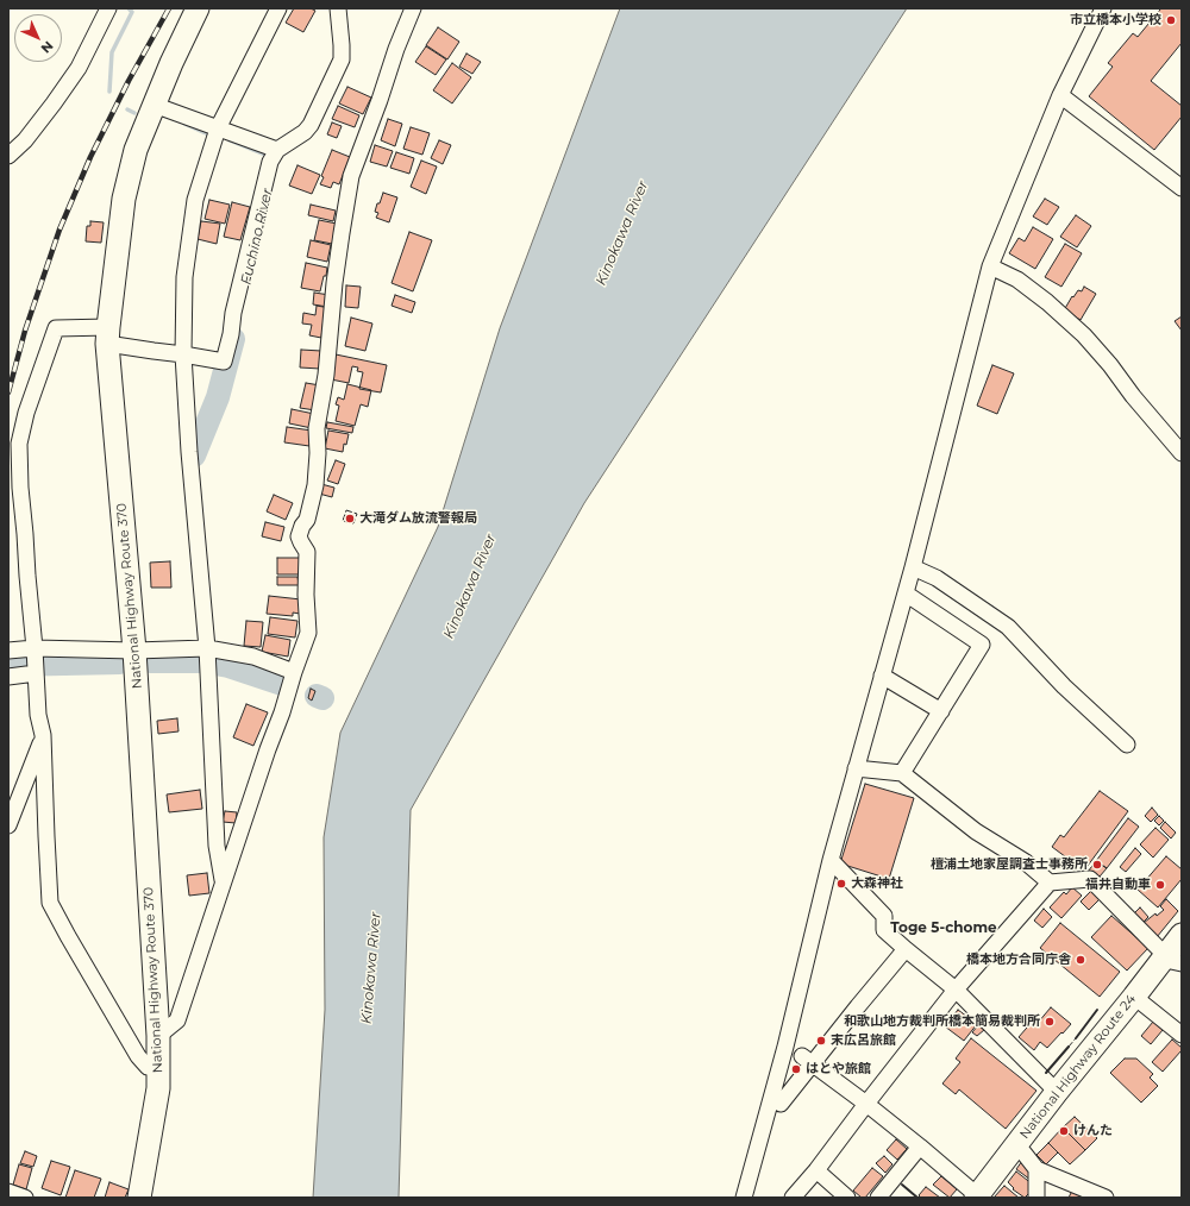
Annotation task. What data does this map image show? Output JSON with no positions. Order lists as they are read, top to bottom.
{
  "streets": {
    "highway": ["National Highway Route 370", "National Highway Route 24"]
  },
  "districts": ["Toge 5-chome"],
  "water": ["Kinokawa River", "Fuchino River"],
  "places": [
    "市立橋本小学校",
    "大滝ダム放流警報局",
    "檀浦土地家屋調査士事務所",
    "大森神社",
    "福井自動車",
    "橋本地方合同庁舎",
    "和歌山地方裁判所橋本簡易裁判所",
    "末広呂旅館",
    "はとや旅館",
    "けんた"
  ],
  "north": "bottom right"
}
